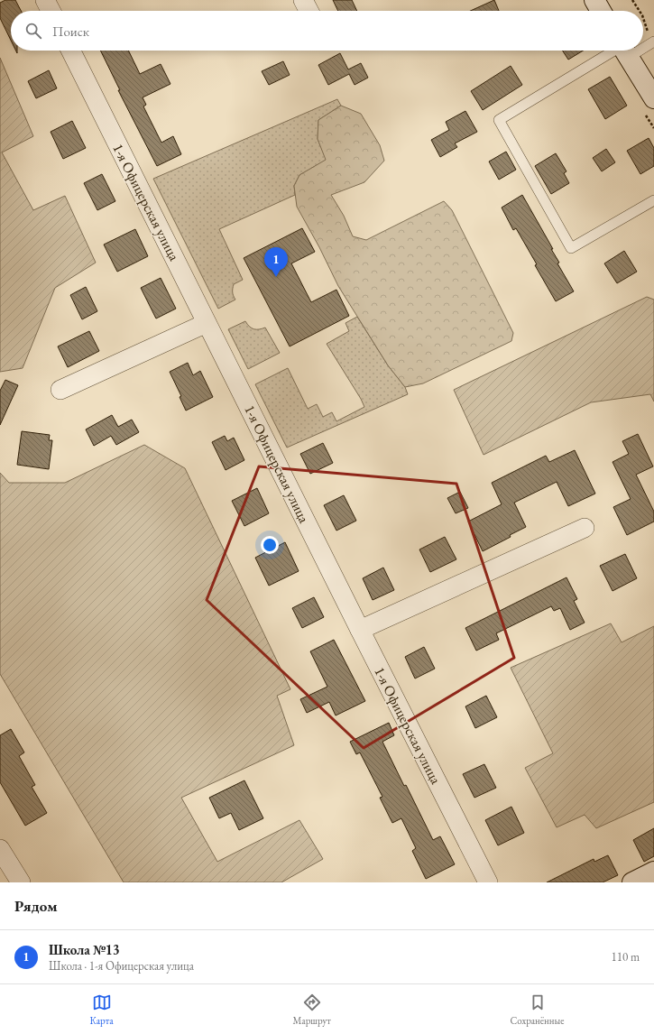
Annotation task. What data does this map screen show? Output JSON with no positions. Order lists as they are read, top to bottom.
{
  "streets": {
    "street": ["1-я Офицерская улица"]
  },
  "page": {
    "search": "Поиск",
    "pins": "1",
    "heading": "Рядом",
    "list": [
      {
        "mark": "1",
        "name": "Школа №13",
        "note": "Школа · 1-я Офицерская улица",
        "value": "110 m"
      }
    ],
    "nav": ["Карта", "Маршрут", "Сохранённые"]
  }
}
